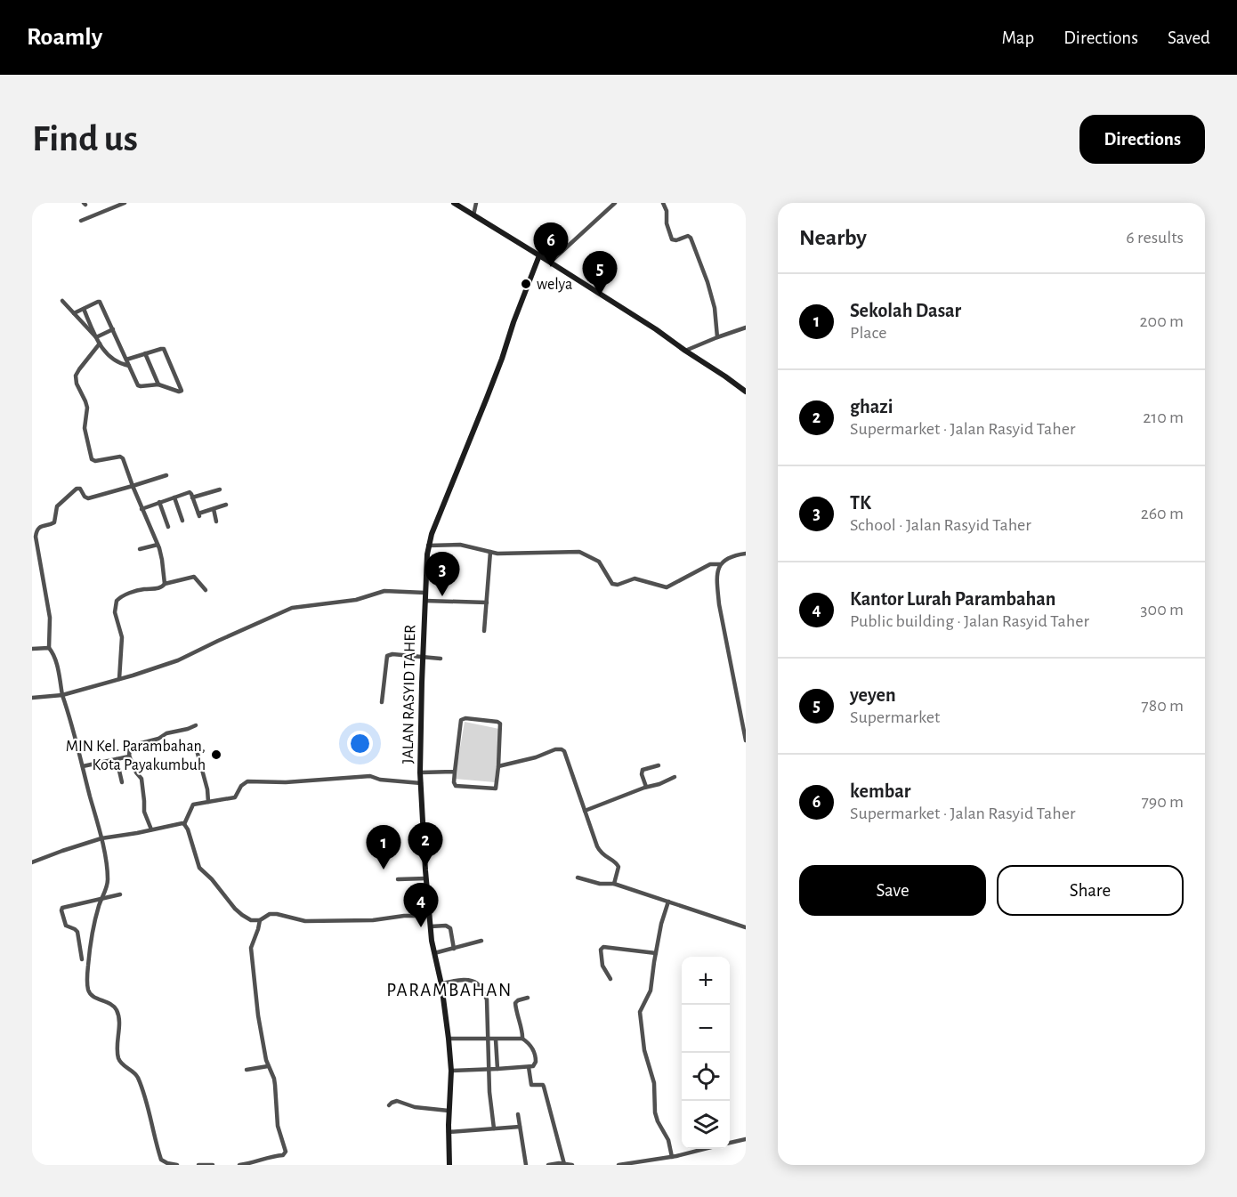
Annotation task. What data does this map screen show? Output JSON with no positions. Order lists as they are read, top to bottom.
{
  "streets": {
    "street": ["JALAN RASYID TAHER"]
  },
  "districts": ["PARAMBAHAN"],
  "places": ["welya", "MIN Kel. Parambahan, Kota Payakumbuh"],
  "page": {
    "header": "Roamly",
    "nav": ["Map", "Directions", "Saved"],
    "buttons": [
      "Directions",
      ["Save", "Share"]
    ],
    "title": "Find us",
    "heading": ["Nearby", "6 results"],
    "pins": [
      "6",
      "5",
      "3",
      "2",
      "1",
      "4"
    ],
    "list": [
      {
        "mark": "1",
        "name": "Sekolah Dasar",
        "note": "Place",
        "value": "200 m"
      },
      {
        "mark": "2",
        "name": "ghazi",
        "note": "Supermarket · Jalan Rasyid Taher",
        "value": "210 m"
      },
      {
        "mark": "3",
        "name": "TK",
        "note": "School · Jalan Rasyid Taher",
        "value": "260 m"
      },
      {
        "mark": "4",
        "name": "Kantor Lurah Parambahan",
        "note": "Public building · Jalan Rasyid Taher",
        "value": "300 m"
      },
      {
        "mark": "5",
        "name": "yeyen",
        "note": "Supermarket",
        "value": "780 m"
      },
      {
        "mark": "6",
        "name": "kembar",
        "note": "Supermarket · Jalan Rasyid Taher",
        "value": "790 m"
      }
    ],
    "map_buttons": ["+", "−"]
  }
}
